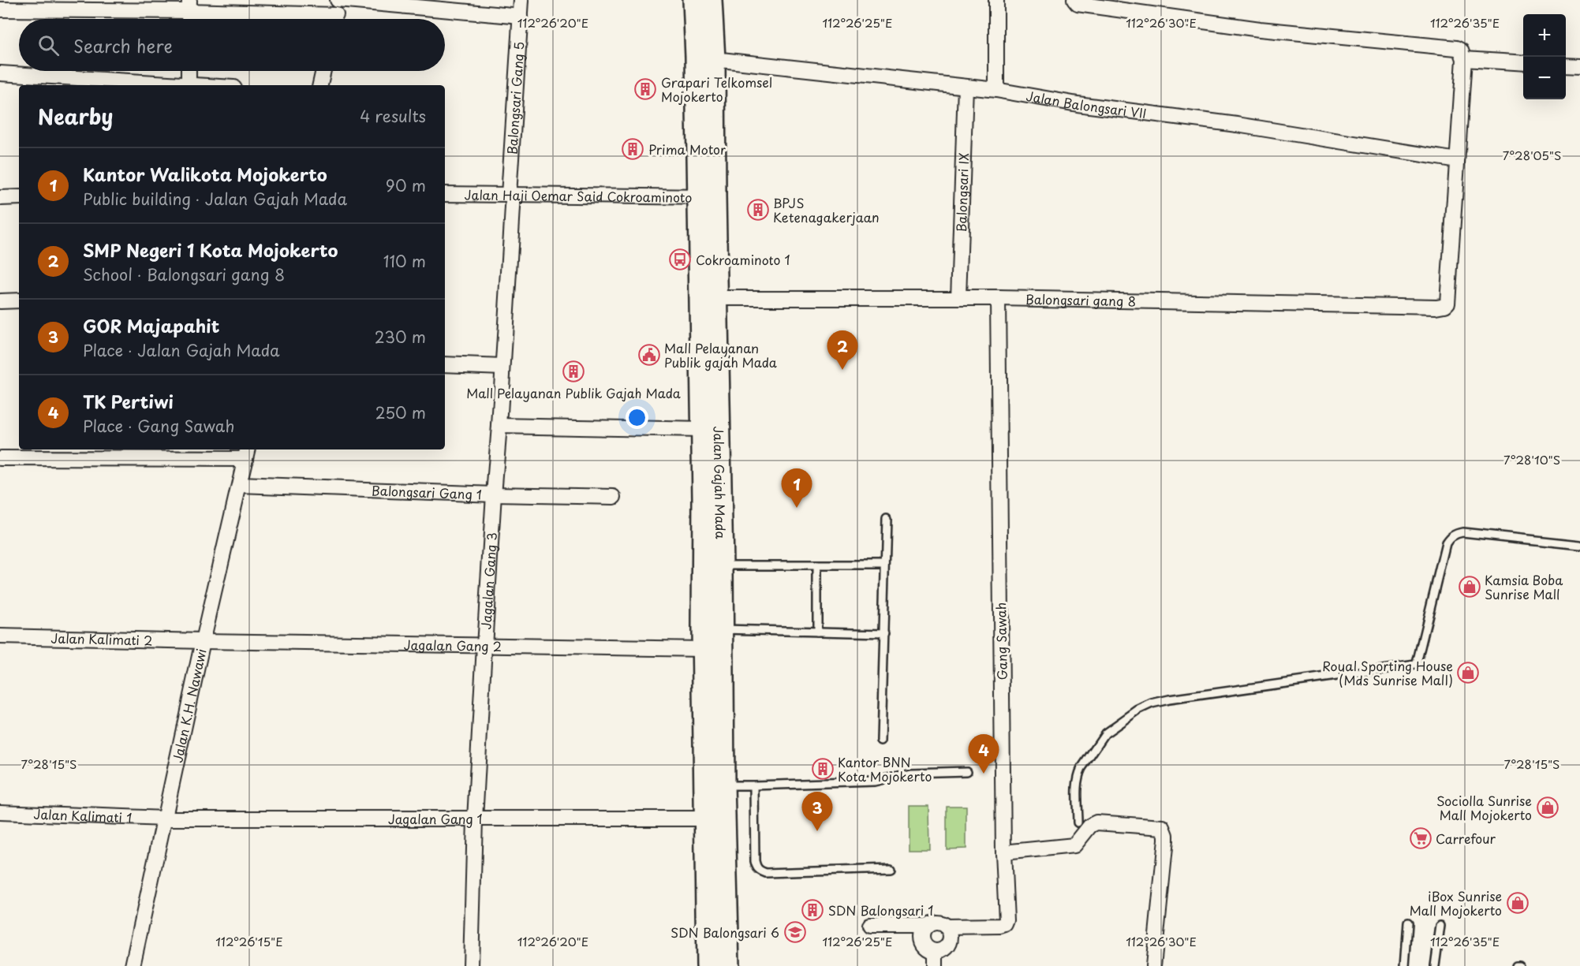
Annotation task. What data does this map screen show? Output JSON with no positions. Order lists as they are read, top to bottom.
{
  "streets": {
    "main road": ["Jalan Gajah Mada"],
    "street": [
      "Balongsari Gang 5",
      "Jalan Balongsari VII",
      "Balongsari IX",
      "Jalan Haji Oemar Said Cokroaminoto",
      "Balongsari gang 8",
      "Balongsari Gang 1",
      "Jagalan Gang 3",
      "Jalan Kalimati 2",
      "Gang Sawah",
      "Jagalan Gang 2",
      "Jalan K.H. Nawawi",
      "Jalan Kalimati 1",
      "Jagalan Gang 1"
    ]
  },
  "crossings": [
    ["Balongsari Gang 5", "Jalan Haji Oemar Said Cokroaminoto"],
    ["Balongsari Gang 5", "Jagalan Gang 3"],
    ["Jalan Balongsari VII", "Balongsari IX"],
    ["Jalan Balongsari VII", "Balongsari gang 8"],
    ["Jalan Balongsari VII", "Jalan Gajah Mada"],
    ["Balongsari IX", "Balongsari gang 8"],
    ["Jalan Haji Oemar Said Cokroaminoto", "Jalan Gajah Mada"],
    ["Jalan Haji Oemar Said Cokroaminoto", "Jagalan Gang 3"],
    ["Balongsari gang 8", "Jalan Gajah Mada"],
    ["Balongsari gang 8", "Gang Sawah"],
    ["Jalan Gajah Mada", "Jagalan Gang 2"],
    ["Jalan Gajah Mada", "Jagalan Gang 1"],
    ["Balongsari Gang 1", "Jagalan Gang 3"],
    ["Balongsari Gang 1", "Jalan K.H. Nawawi"],
    ["Jagalan Gang 3", "Jagalan Gang 2"],
    ["Jagalan Gang 3", "Jagalan Gang 1"],
    ["Jalan Kalimati 2", "Jagalan Gang 2"],
    ["Jalan Kalimati 2", "Jalan K.H. Nawawi"],
    ["Jagalan Gang 2", "Jalan K.H. Nawawi"],
    ["Jalan K.H. Nawawi", "Jalan Kalimati 1"],
    ["Jalan K.H. Nawawi", "Jagalan Gang 1"],
    ["Jalan Kalimati 1", "Jagalan Gang 1"]
  ],
  "places": {
    "building": [
      "Grapari Telkomsel Mojokerto",
      "Prima Motor",
      "BPJS Ketenagakerjaan",
      "Mall Pelayanan Publik Gajah Mada",
      "Kantor BNN Kota Mojokerto",
      "SDN Balongsari 1"
    ],
    "bus stop": ["Cokroaminoto 1"],
    "public building": ["Mall Pelayanan Publik gajah Mada"],
    "shop": [
      "Kamsia Boba Sunrise Mall",
      "Royal Sporting House (Mds Sunrise Mall)",
      "Sociolla Sunrise Mall Mojokerto",
      "iBox Sunrise Mall Mojokerto"
    ],
    "supermarket": ["Carrefour"],
    "school or university": ["SDN Balongsari 6"]
  },
  "page": {
    "map_buttons": ["+", "−"],
    "search": "Search here",
    "heading": ["Nearby", "4 results"],
    "list": [
      {
        "mark": "1",
        "name": "Kantor Walikota Mojokerto",
        "note": "Public building · Jalan Gajah Mada",
        "value": "90 m"
      },
      {
        "mark": "2",
        "name": "SMP Negeri 1 Kota Mojokerto",
        "note": "School · Balongsari gang 8",
        "value": "110 m"
      },
      {
        "mark": "3",
        "name": "GOR Majapahit",
        "note": "Place · Jalan Gajah Mada",
        "value": "230 m"
      },
      {
        "mark": "4",
        "name": "TK Pertiwi",
        "note": "Place · Gang Sawah",
        "value": "250 m"
      }
    ],
    "pins": [
      "2",
      "1",
      "4",
      "3"
    ]
  },
  "coordinates": [
    "112°26'20\"E",
    "112°26'25\"E",
    "112°26'30\"E",
    "112°26'35\"E",
    "7°28'05\"S",
    "7°28'10\"S",
    "7°28'15\"S",
    "112°26'15\"E"
  ]
}
